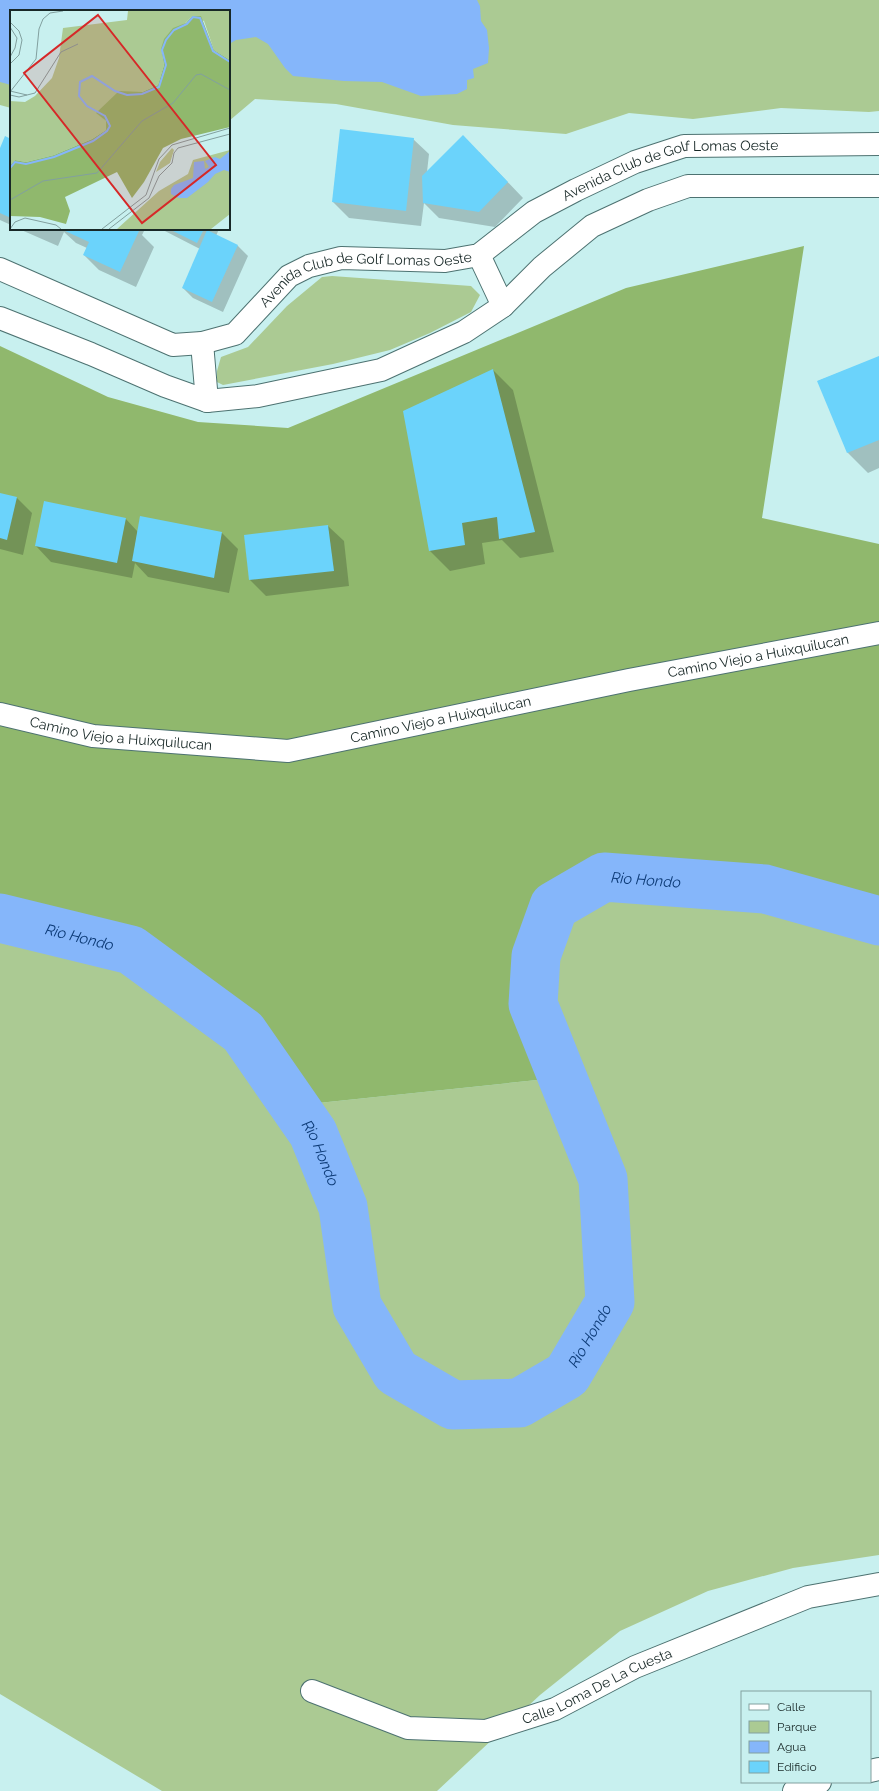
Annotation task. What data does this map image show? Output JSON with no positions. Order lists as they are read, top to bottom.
{
  "streets": {
    "street": ["Avenida Club de Golf Lomas Oeste", "Camino Viejo a Huixquilucan", "Calle Loma De La Cuesta"]
  },
  "water": ["Rio Hondo"],
  "legend": [
    "Calle",
    "Parque",
    "Agua",
    "Edificio"
  ]
}
